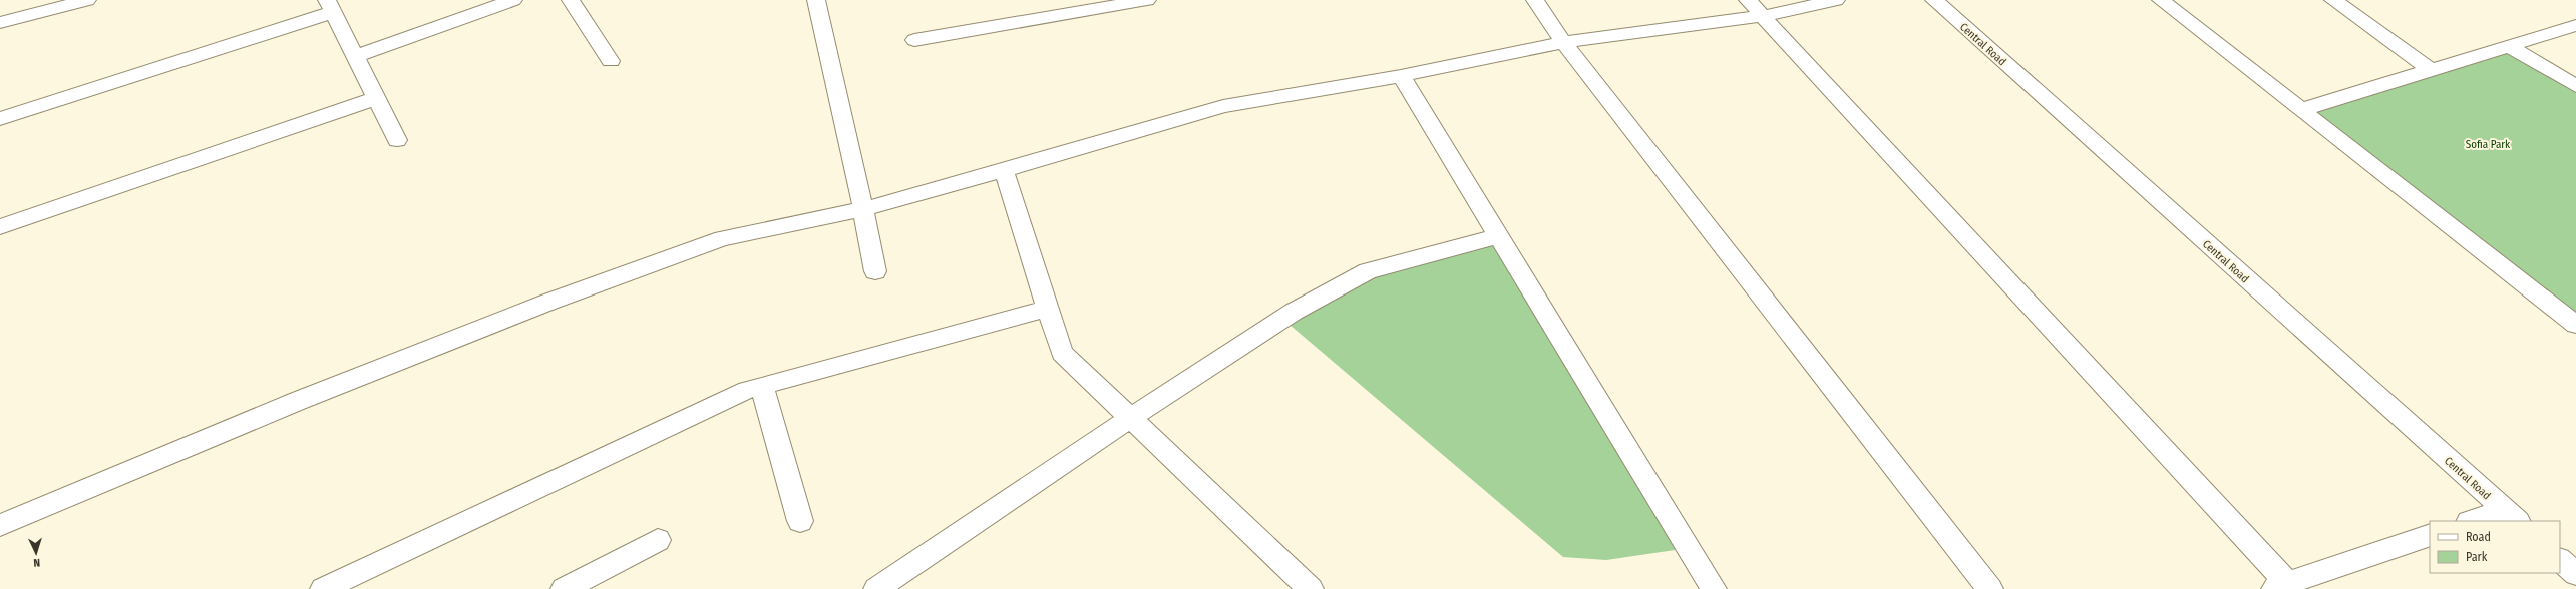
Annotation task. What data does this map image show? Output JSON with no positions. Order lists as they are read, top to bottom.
{
  "streets": {
    "street": ["Central Road"]
  },
  "parks": ["Sofia Park"],
  "legend": ["Road", "Park"],
  "north": "bottom"
}
